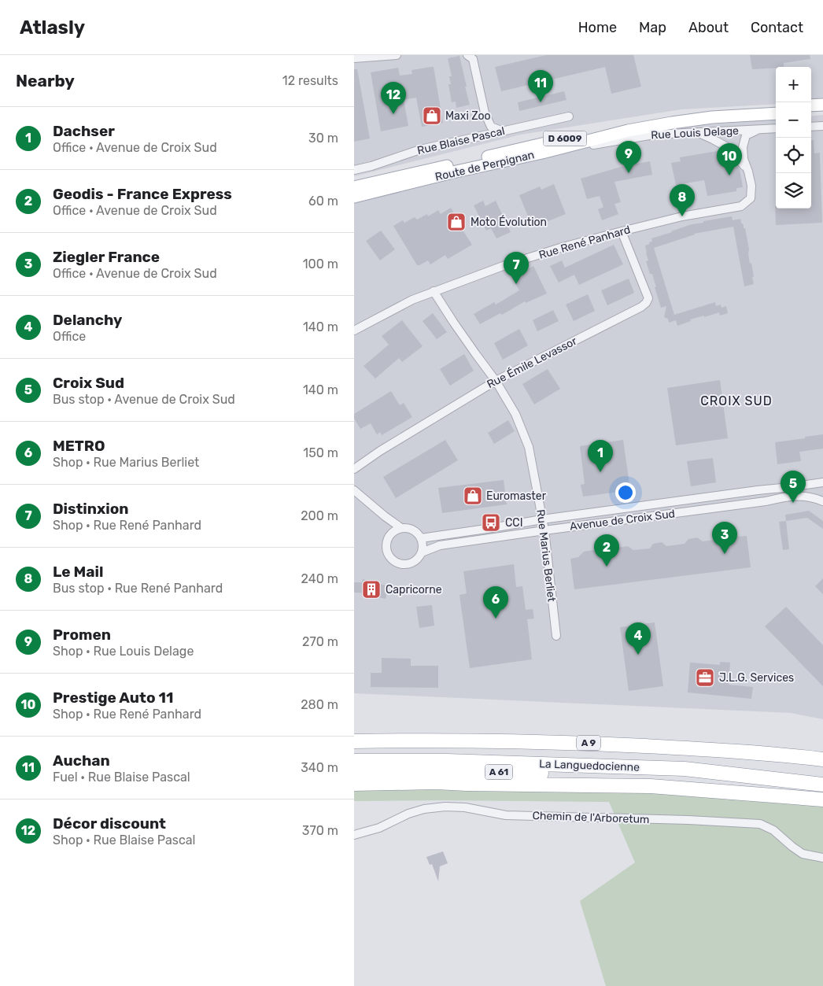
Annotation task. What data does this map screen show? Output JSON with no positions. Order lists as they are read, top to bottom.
{
  "streets": {
    "highway": ["A 9", "La Languedocienne", "A 61"],
    "main road": ["D 6009", "Route de Perpignan"],
    "street": [
      "Rue Louis Delage",
      "Rue Blaise Pascal",
      "Rue René Panhard",
      "Rue Émile Levassor",
      "Avenue de Croix Sud",
      "Rue Marius Berliet",
      "Chemin de l'Arboretum"
    ]
  },
  "crossings": [
    ["Rue Louis Delage", "Route de Perpignan"],
    ["Rue Louis Delage", "Rue René Panhard"],
    ["Rue René Panhard", "Rue Émile Levassor"],
    ["Rue René Panhard", "Rue Marius Berliet"],
    ["Rue Émile Levassor", "Rue Marius Berliet"],
    ["Avenue de Croix Sud", "Rue Marius Berliet"],
    ["La Languedocienne", "A 61"]
  ],
  "districts": ["CROIX SUD"],
  "places": {
    "shop": ["Maxi Zoo", "Moto Évolution", "Euromaster"],
    "bus stop": ["CCI"],
    "building": ["Capricorne"],
    "office": ["J.L.G. Services"]
  },
  "page": {
    "header": "Atlasly",
    "nav": [
      "Home",
      "Map",
      "About",
      "Contact"
    ],
    "heading": ["Nearby", "12 results"],
    "map_buttons": ["+", "−"],
    "pins": [
      "11",
      "12",
      "9",
      "10",
      "8",
      "7",
      "1",
      "5",
      "3",
      "2",
      "6",
      "4"
    ],
    "list": [
      {
        "mark": "1",
        "name": "Dachser",
        "note": "Office · Avenue de Croix Sud",
        "value": "30 m"
      },
      {
        "mark": "2",
        "name": "Geodis - France Express",
        "note": "Office · Avenue de Croix Sud",
        "value": "60 m"
      },
      {
        "mark": "3",
        "name": "Ziegler France",
        "note": "Office · Avenue de Croix Sud",
        "value": "100 m"
      },
      {
        "mark": "4",
        "name": "Delanchy",
        "note": "Office",
        "value": "140 m"
      },
      {
        "mark": "5",
        "name": "Croix Sud",
        "note": "Bus stop · Avenue de Croix Sud",
        "value": "140 m"
      },
      {
        "mark": "6",
        "name": "METRO",
        "note": "Shop · Rue Marius Berliet",
        "value": "150 m"
      },
      {
        "mark": "7",
        "name": "Distinxion",
        "note": "Shop · Rue René Panhard",
        "value": "200 m"
      },
      {
        "mark": "8",
        "name": "Le Mail",
        "note": "Bus stop · Rue René Panhard",
        "value": "240 m"
      },
      {
        "mark": "9",
        "name": "Promen",
        "note": "Shop · Rue Louis Delage",
        "value": "270 m"
      },
      {
        "mark": "10",
        "name": "Prestige Auto 11",
        "note": "Shop · Rue René Panhard",
        "value": "280 m"
      },
      {
        "mark": "11",
        "name": "Auchan",
        "note": "Fuel · Rue Blaise Pascal",
        "value": "340 m"
      },
      {
        "mark": "12",
        "name": "Décor discount",
        "note": "Shop · Rue Blaise Pascal",
        "value": "370 m"
      }
    ]
  }
}
